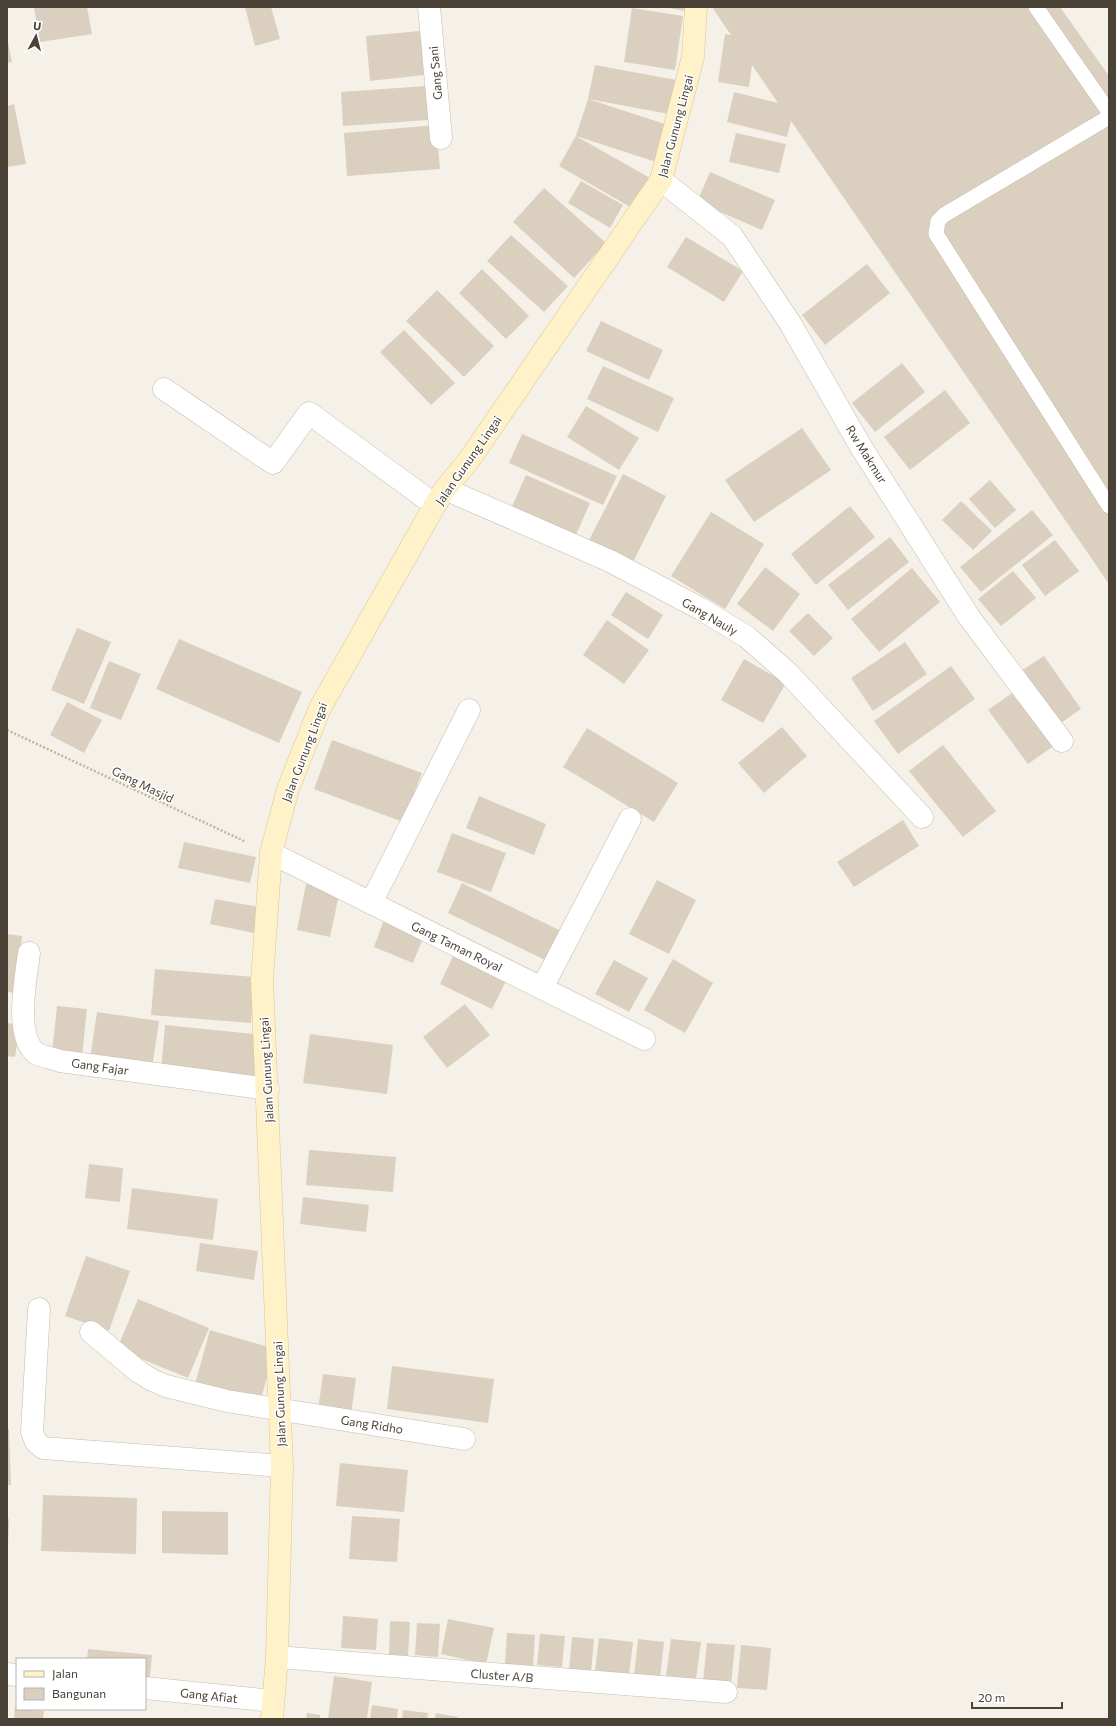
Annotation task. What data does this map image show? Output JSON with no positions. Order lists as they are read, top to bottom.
{
  "streets": {
    "street": [
      "Gang Sani",
      "Jalan Gunung Lingai",
      "Rw Makmur",
      "Gang Nauly",
      "Gang Taman Royal",
      "Gang Fajar",
      "Gang Ridho",
      "Cluster A/B",
      "Gang Afiat"
    ],
    "path": ["Gang Masjid"]
  },
  "crossings": [
    ["Jalan Gunung Lingai", "Rw Makmur"],
    ["Jalan Gunung Lingai", "Gang Nauly"],
    ["Jalan Gunung Lingai", "Gang Masjid"],
    ["Jalan Gunung Lingai", "Gang Taman Royal"],
    ["Jalan Gunung Lingai", "Gang Fajar"],
    ["Jalan Gunung Lingai", "Gang Ridho"],
    ["Jalan Gunung Lingai", "Cluster A/B"],
    ["Jalan Gunung Lingai", "Gang Afiat"],
    ["Gang Masjid", "Gang Taman Royal"]
  ],
  "legend": ["Jalan", "Bangunan"],
  "scale_bar": "20 m",
  "north": "top"
}
